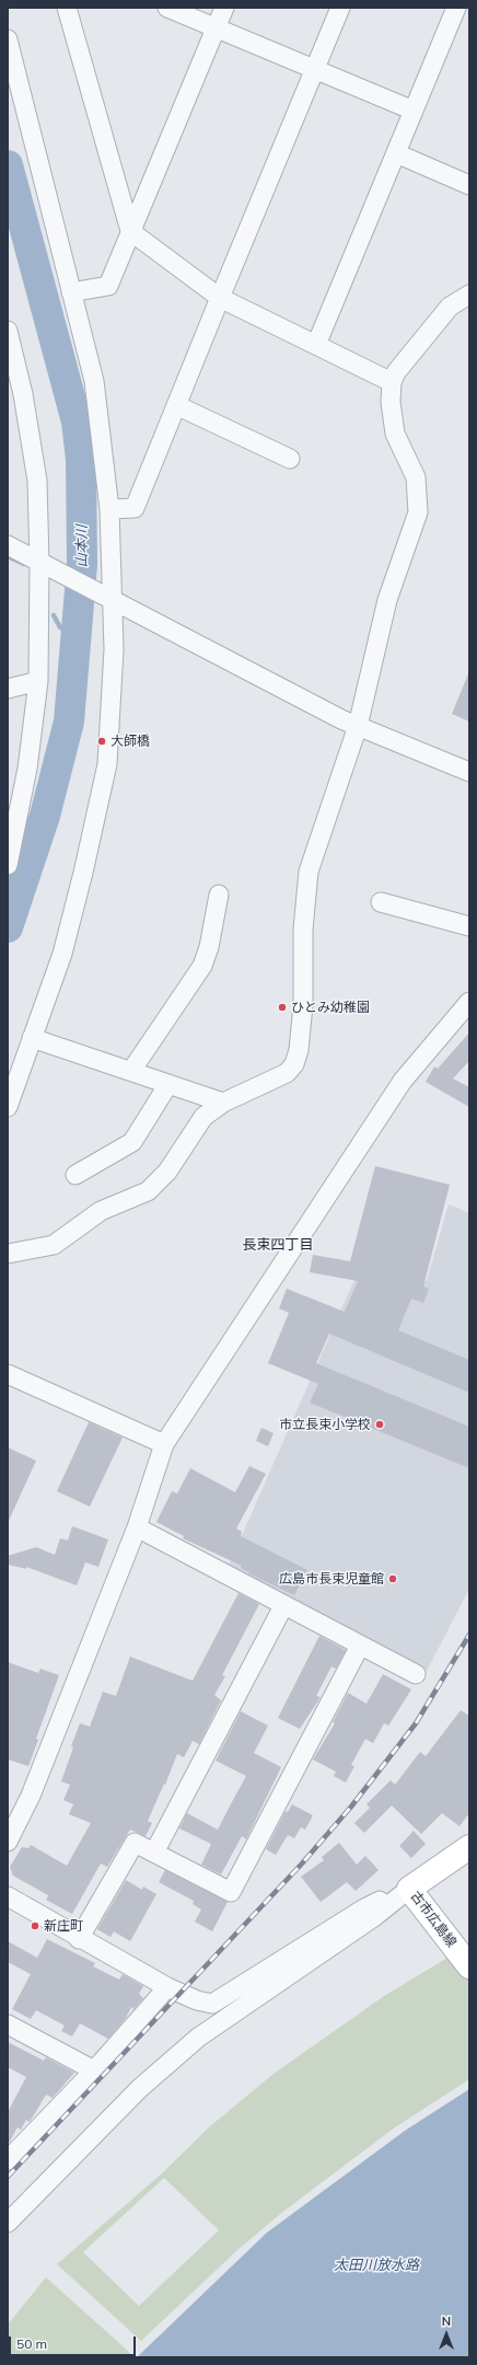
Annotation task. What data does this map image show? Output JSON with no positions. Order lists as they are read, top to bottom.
{
  "streets": {
    "main road": ["古市広島線"]
  },
  "districts": ["長束四丁目"],
  "water": ["山本川", "太田川放水路"],
  "places": [
    "大師橋",
    "ひとみ幼稚園",
    "市立長束小学校",
    "広島市長束児童館",
    "新庄町"
  ],
  "scale_bar": "50 m",
  "north": "top"
}
